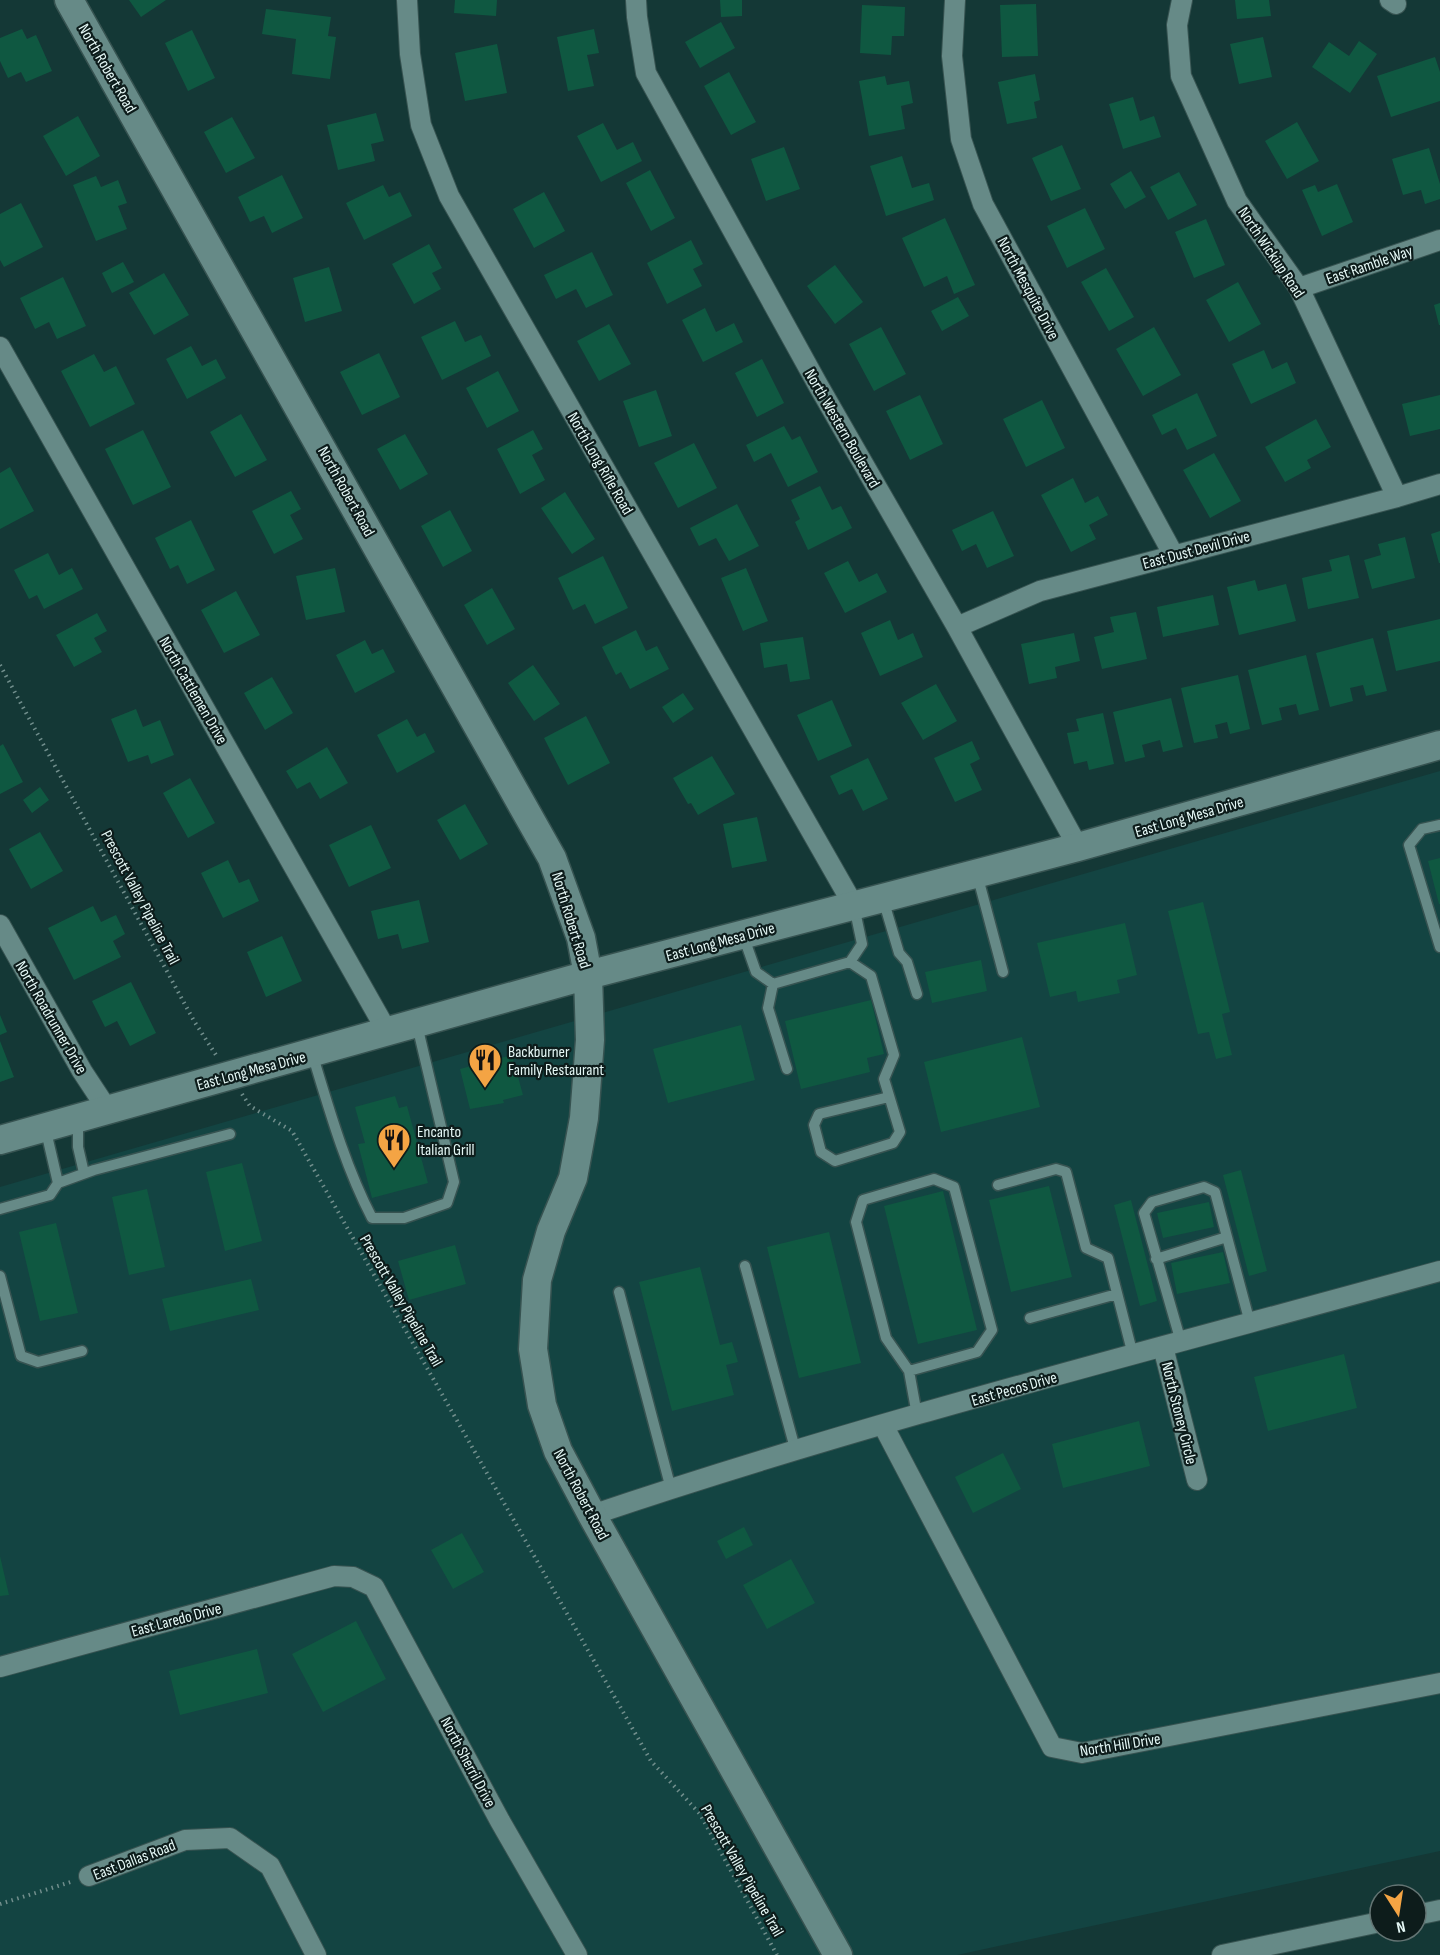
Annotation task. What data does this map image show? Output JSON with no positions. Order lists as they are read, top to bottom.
{
  "streets": {
    "main road": ["North Robert Road", "East Long Mesa Drive"],
    "street": [
      "North Wickiup Road",
      "East Ramble Way",
      "North Mesquite Drive",
      "North Western Boulevard",
      "North Long Rifle Road",
      "East Dust Devil Drive",
      "North Cattlemen Drive",
      "North Roadrunner Drive",
      "East Pecos Drive",
      "North Stoney Circle",
      "East Laredo Drive",
      "North Hill Drive",
      "North Sherril Drive",
      "East Dallas Road"
    ],
    "path": ["Prescott Valley Pipeline Trail"]
  },
  "crossings": [
    ["North Robert Road", "East Long Mesa Drive"],
    ["North Robert Road", "East Pecos Drive"],
    ["North Wickiup Road", "East Ramble Way"],
    ["North Wickiup Road", "East Dust Devil Drive"],
    ["North Mesquite Drive", "East Dust Devil Drive"],
    ["North Western Boulevard", "East Dust Devil Drive"],
    ["North Western Boulevard", "East Long Mesa Drive"],
    ["North Long Rifle Road", "East Long Mesa Drive"],
    ["North Cattlemen Drive", "East Long Mesa Drive"],
    ["East Long Mesa Drive", "Prescott Valley Pipeline Trail"],
    ["East Long Mesa Drive", "North Roadrunner Drive"],
    ["East Pecos Drive", "North Stoney Circle"],
    ["East Pecos Drive", "North Hill Drive"],
    ["East Laredo Drive", "North Sherril Drive"]
  ],
  "places": {
    "restaurant": ["Backburner Family Restaurant", "Encanto Italian Grill"]
  },
  "north": "bottom"
}
